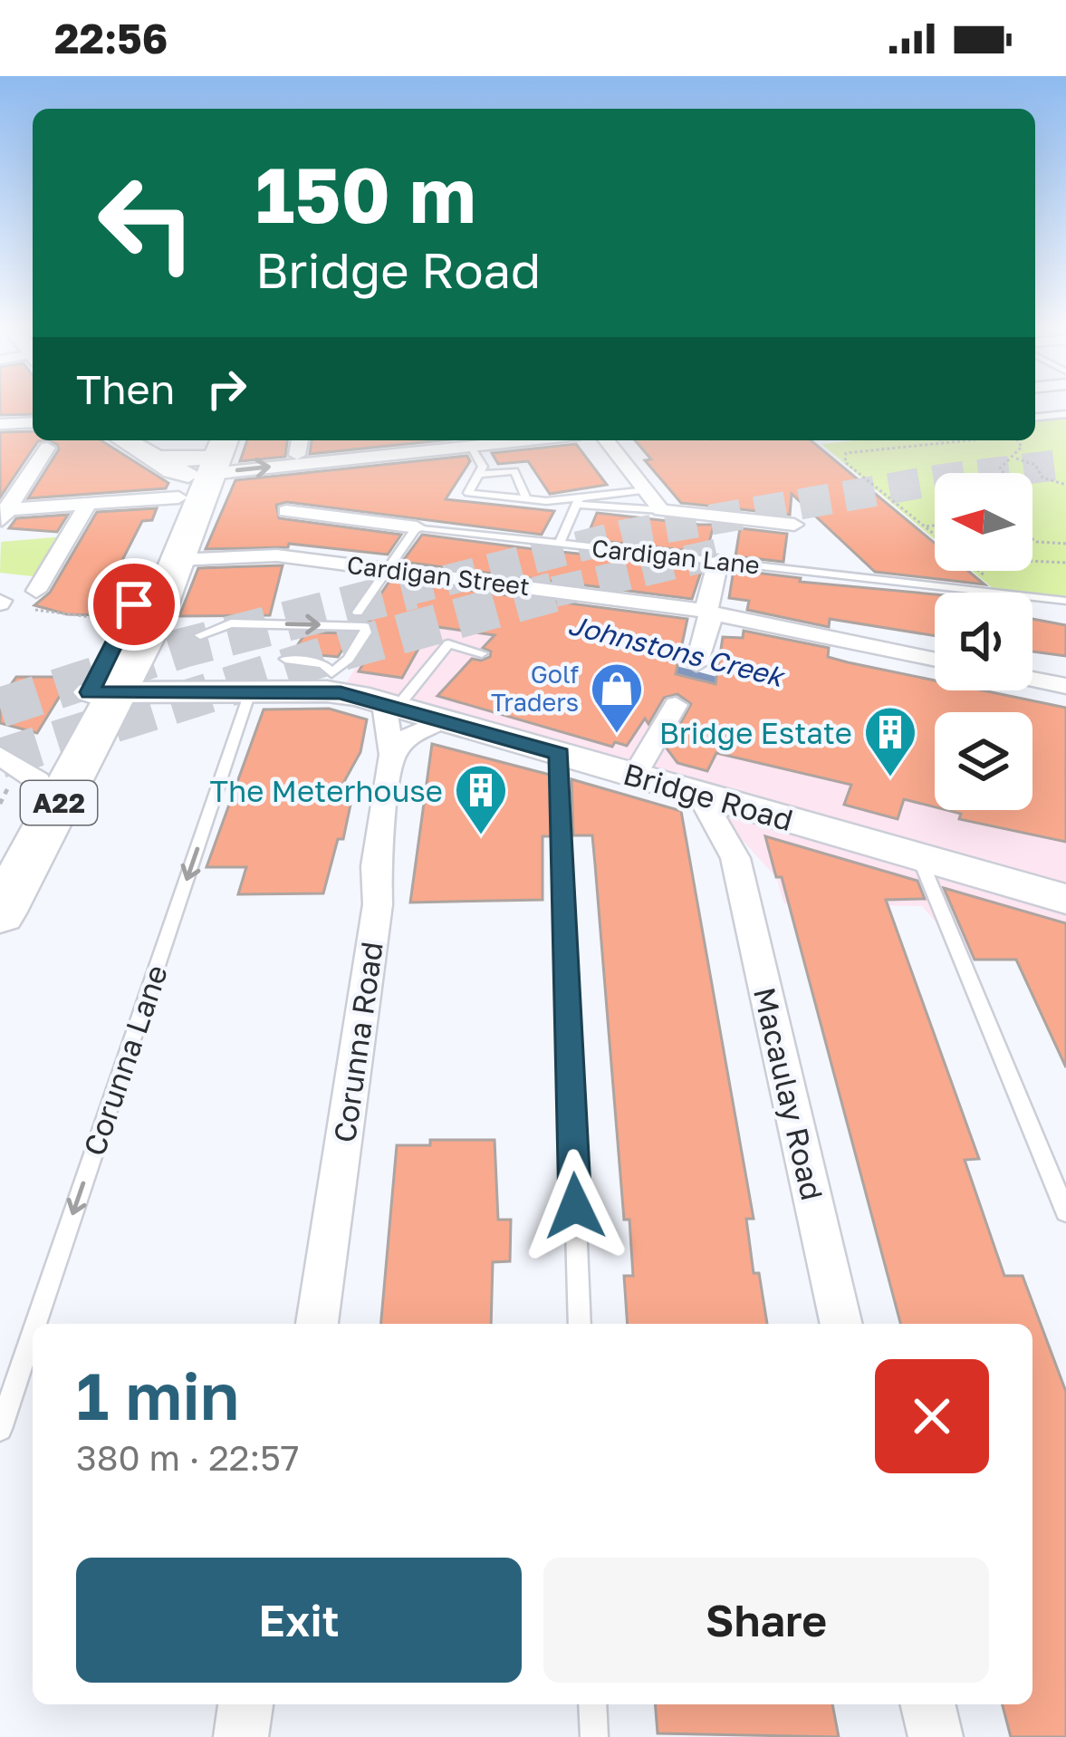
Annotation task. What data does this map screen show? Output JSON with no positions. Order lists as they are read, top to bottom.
{
  "streets": {
    "highway": ["A22"],
    "main road": ["Bridge Road"],
    "street": [
      "Cardigan Lane",
      "Cardigan Street",
      "Corunna Road",
      "Macaulay Road"
    ],
    "lane": ["Corunna Lane"]
  },
  "crossings": [
    ["Cardigan Street", "A22"],
    ["Bridge Road", "A22"],
    ["Bridge Road", "Corunna Road"],
    ["Bridge Road", "Corunna Lane"],
    ["Bridge Road", "Macaulay Road"]
  ],
  "one_way": ["Corunna Lane"],
  "water": ["Johnstons Creek"],
  "places": {
    "shop": ["Golf Traders"],
    "building": ["Bridge Estate", "The Meterhouse"]
  },
  "north": "left",
  "page": {
    "status": "22:56",
    "turn": ["150 m", "Bridge Road"],
    "then": "Then",
    "heading": ["1 min", "380 m · 22:57"],
    "buttons": ["Exit", "Share"]
  }
}
